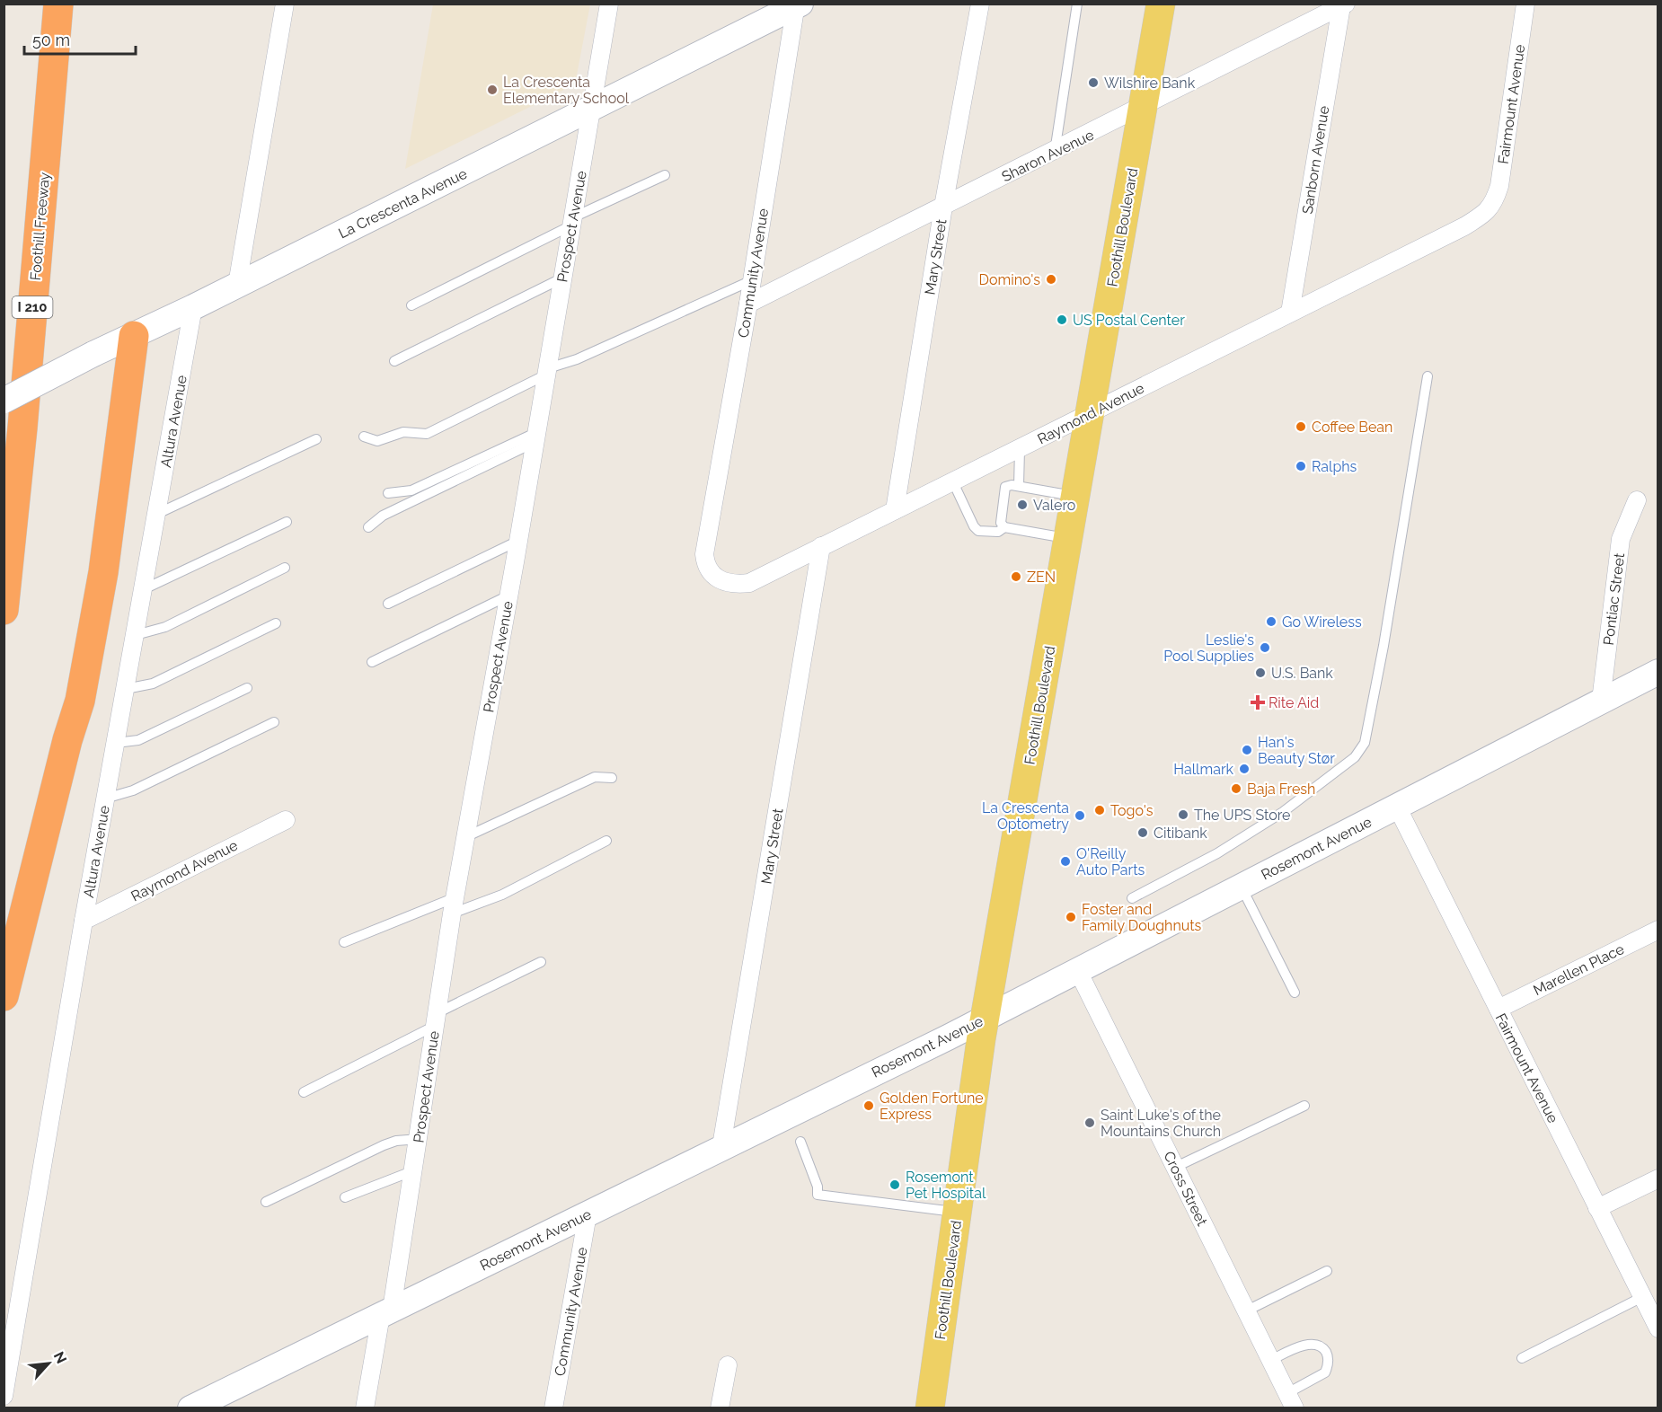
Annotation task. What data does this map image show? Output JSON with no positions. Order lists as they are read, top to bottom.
{
  "streets": {
    "highway": ["Foothill Freeway", "I 210"],
    "main road": ["Foothill Boulevard"],
    "street": [
      "Fairmount Avenue",
      "Sharon Avenue",
      "Sanborn Avenue",
      "La Crescenta Avenue",
      "Prospect Avenue",
      "Mary Street",
      "Community Avenue",
      "Raymond Avenue",
      "Altura Avenue",
      "Pontiac Street",
      "Rosemont Avenue",
      "Marellen Place",
      "Cross Street"
    ]
  },
  "crossings": [
    ["Fairmount Avenue", "Raymond Avenue"],
    ["Fairmount Avenue", "Rosemont Avenue"],
    ["Fairmount Avenue", "Marellen Place"],
    ["Sharon Avenue", "Sanborn Avenue"],
    ["Sharon Avenue", "Foothill Boulevard"],
    ["Sharon Avenue", "Mary Street"],
    ["Sharon Avenue", "Community Avenue"],
    ["Sanborn Avenue", "Raymond Avenue"],
    ["La Crescenta Avenue", "Prospect Avenue"],
    ["La Crescenta Avenue", "Community Avenue"],
    ["La Crescenta Avenue", "Altura Avenue"],
    ["Prospect Avenue", "Rosemont Avenue"],
    ["Foothill Boulevard", "Raymond Avenue"],
    ["Foothill Boulevard", "Rosemont Avenue"],
    ["Mary Street", "Raymond Avenue"],
    ["Mary Street", "Rosemont Avenue"],
    ["Community Avenue", "Raymond Avenue"],
    ["Community Avenue", "Rosemont Avenue"],
    ["Raymond Avenue", "Altura Avenue"],
    ["Pontiac Street", "Rosemont Avenue"],
    ["Rosemont Avenue", "Cross Street"]
  ],
  "places": {
    "other": [
      "Wilshire Bank",
      "La Crescenta Elementary School",
      "Domino's",
      "US Postal Center",
      "Coffee Bean",
      "Ralphs",
      "Valero",
      "ZEN",
      "Go Wireless",
      "Leslie's Pool Supplies",
      "U.S. Bank",
      "Han's Beauty Stør",
      "Hallmark",
      "Baja Fresh",
      "Togo's",
      "The UPS Store",
      "La Crescenta Optometry",
      "Citibank",
      "O'Reilly Auto Parts",
      "Foster and Family Doughnuts",
      "Golden Fortune Express",
      "Saint Luke's of the Mountains Church",
      "Rosemont Pet Hospital"
    ],
    "health": ["Rite Aid"]
  },
  "scale_bar": "50 m",
  "north": "top right"
}
